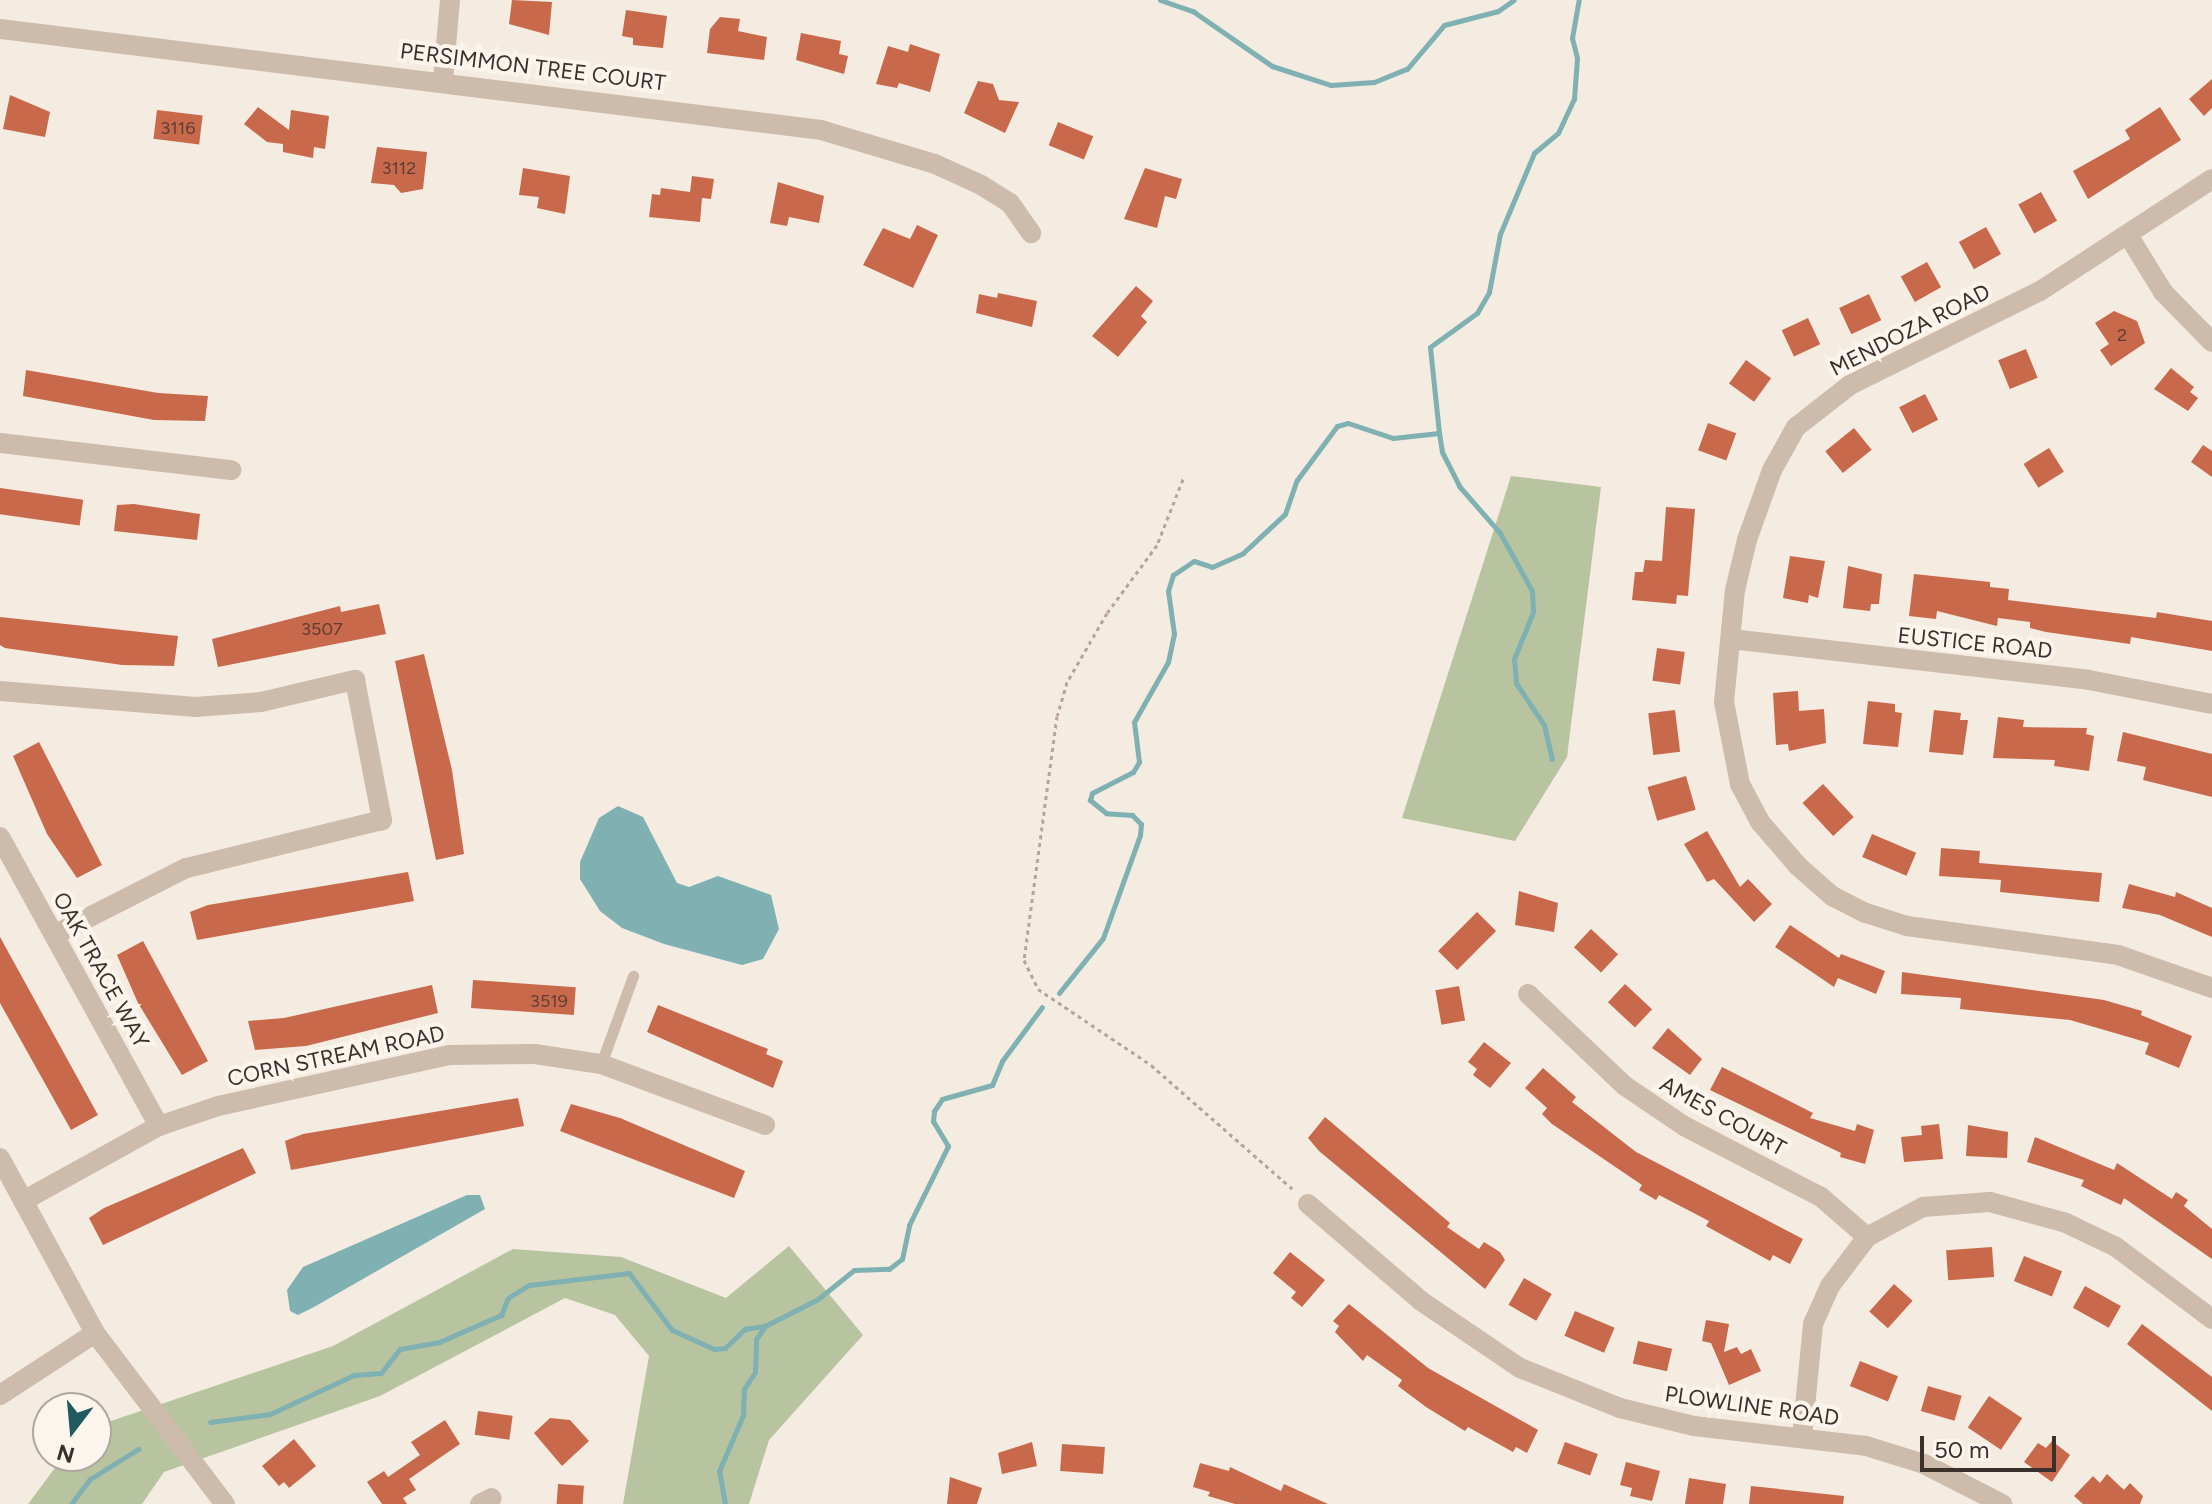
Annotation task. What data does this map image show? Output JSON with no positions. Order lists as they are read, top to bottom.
{
  "streets": {
    "street": [
      "PERSIMMON TREE COURT",
      "MENDOZA ROAD",
      "EUSTICE ROAD",
      "OAK TRACE WAY",
      "CORN STREAM ROAD",
      "AMES COURT",
      "PLOWLINE ROAD"
    ]
  },
  "crossings": [
    ["MENDOZA ROAD", "EUSTICE ROAD"],
    ["OAK TRACE WAY", "CORN STREAM ROAD"]
  ],
  "house_numbers": [
    "3116",
    "3112",
    "2",
    "3507",
    "3519"
  ],
  "scale_bar": "50 m",
  "north": "bottom"
}
